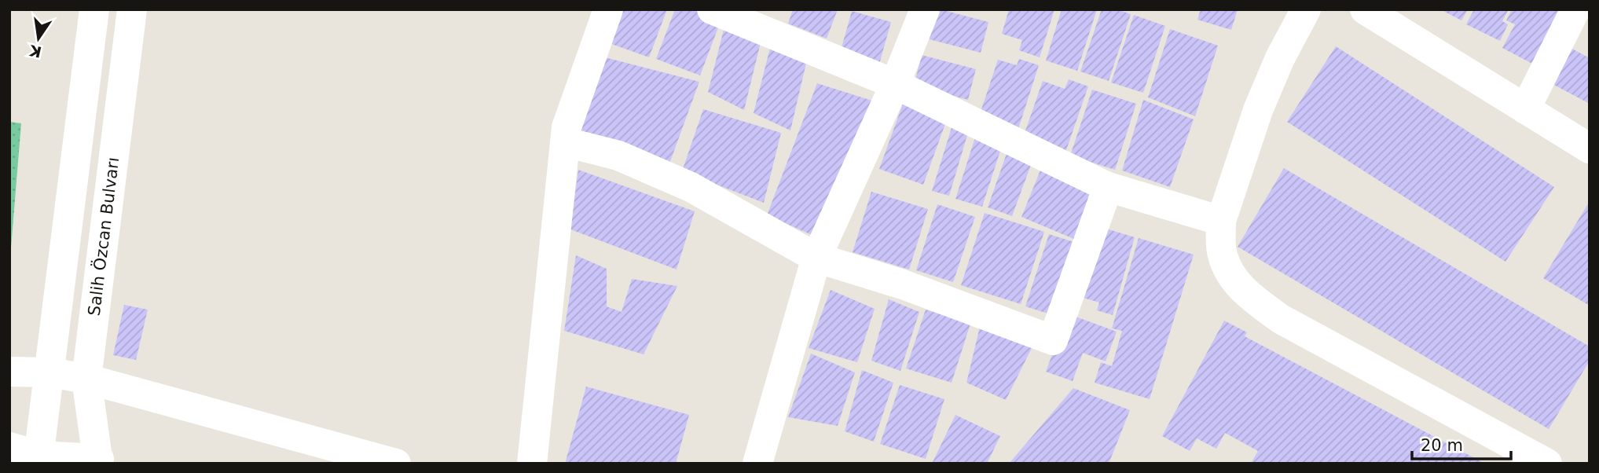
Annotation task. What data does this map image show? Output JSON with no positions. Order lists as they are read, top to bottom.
{
  "streets": {
    "street": ["Salih Özcan Bulvarı"]
  },
  "scale_bar": "20 m",
  "north": "bottom"
}
